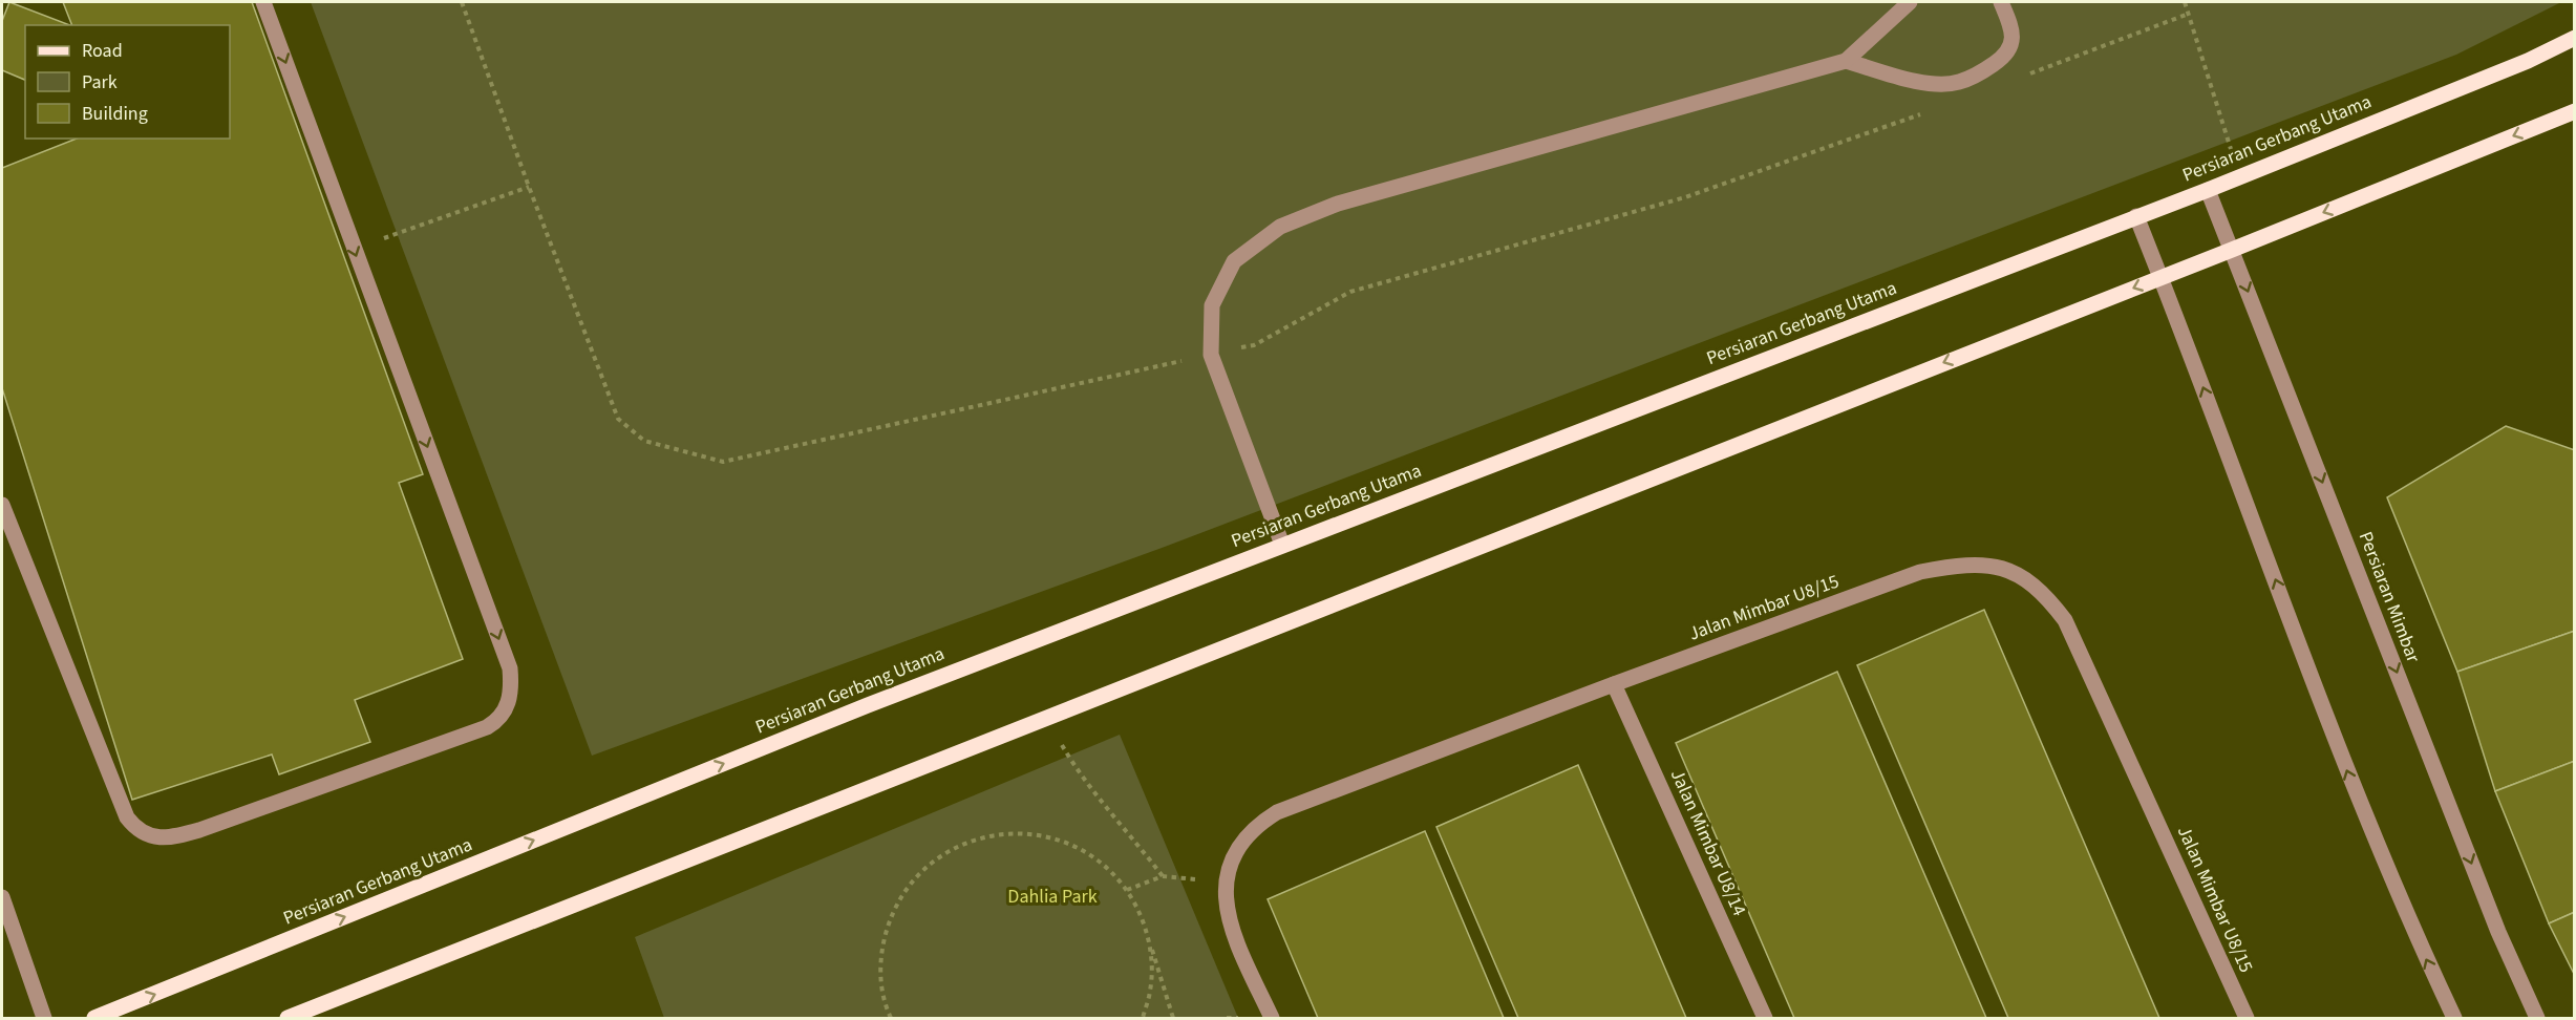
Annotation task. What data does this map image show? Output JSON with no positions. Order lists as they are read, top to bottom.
{
  "streets": {
    "main road": ["Persiaran Gerbang Utama"],
    "street": ["Persiaran Mimbar", "Jalan Mimbar U8/15", "Jalan Mimbar U8/14"]
  },
  "crossings": [
    ["Persiaran Gerbang Utama", "Persiaran Mimbar"],
    ["Jalan Mimbar U8/15", "Jalan Mimbar U8/14"]
  ],
  "parks": ["Dahlia Park"],
  "legend": ["Road", "Park", "Building"]
}
